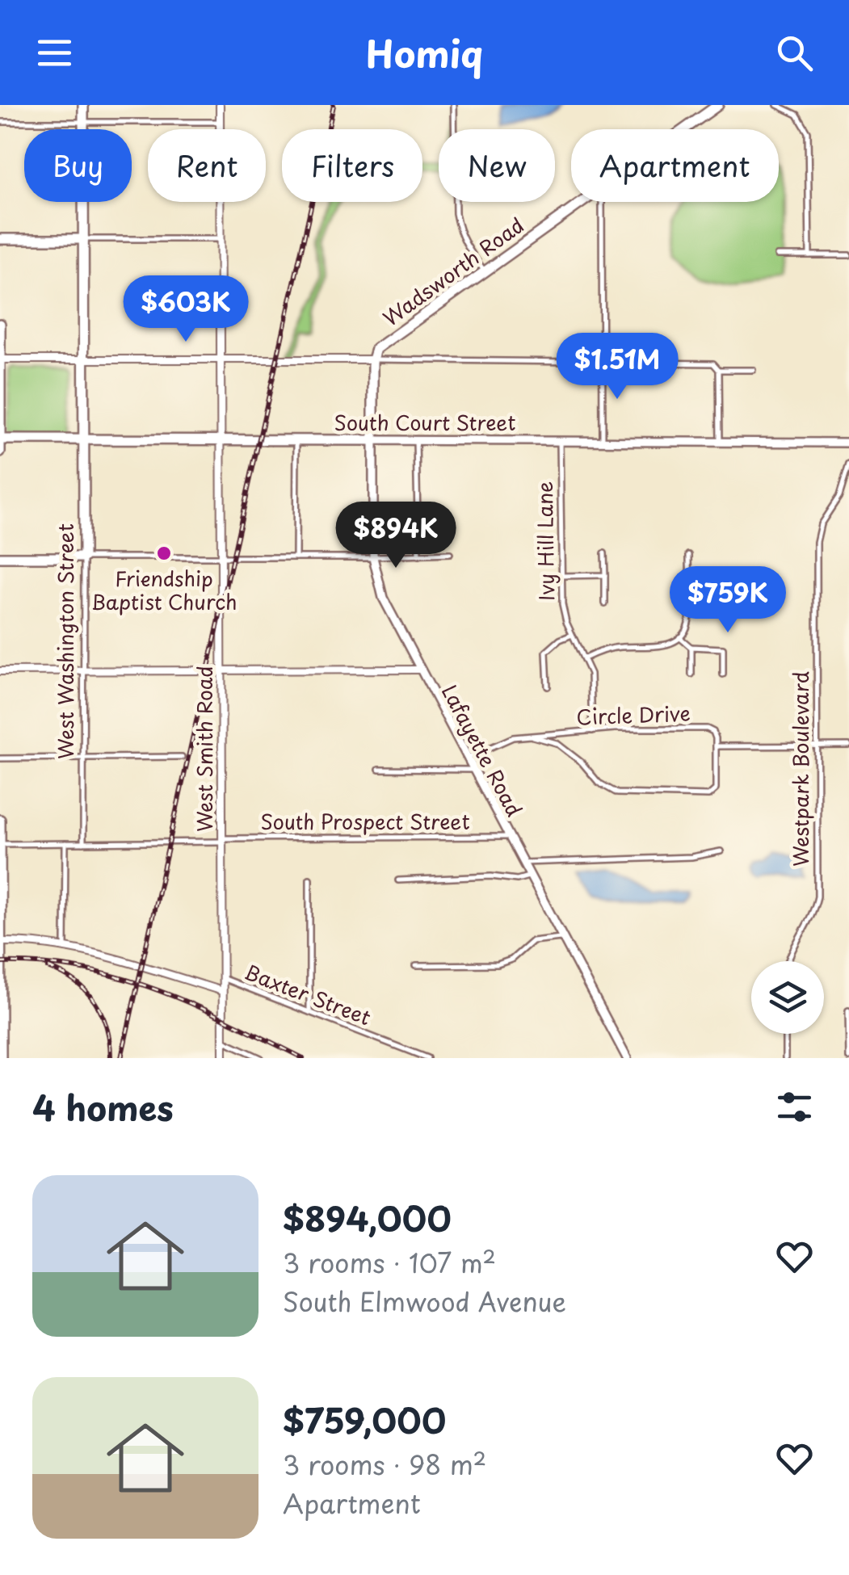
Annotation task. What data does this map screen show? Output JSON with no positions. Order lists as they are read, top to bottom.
{
  "streets": {
    "highway": ["Wadsworth Road", "South Court Street", "West Washington Street"],
    "main road": ["Lafayette Road"],
    "street": [
      "Ivy Hill Lane",
      "Circle Drive",
      "West Smith Road",
      "Westpark Boulevard",
      "South Prospect Street",
      "Baxter Street"
    ]
  },
  "crossings": [
    ["South Court Street", "Ivy Hill Lane"],
    ["South Court Street", "West Washington Street"],
    ["South Court Street", "West Smith Road"],
    ["South Court Street", "Lafayette Road"],
    ["Ivy Hill Lane", "Circle Drive"],
    ["West Washington Street", "South Prospect Street"],
    ["Circle Drive", "Lafayette Road"],
    ["West Smith Road", "South Prospect Street"],
    ["West Smith Road", "Baxter Street"],
    ["Lafayette Road", "South Prospect Street"]
  ],
  "places": ["Friendship Baptist Church"],
  "page": {
    "header": "Homiq",
    "chip": [
      "Buy",
      "Rent",
      "Filters",
      "New",
      "Apartment"
    ],
    "price": [
      "$603K",
      "$1.51M",
      "$894K",
      "$759K"
    ],
    "heading": "4 homes",
    "list": [
      {
        "name": "$894,000",
        "note": "3 rooms · 107 m² · South Elmwood Avenue"
      },
      {
        "name": "$759,000",
        "note": "3 rooms · 98 m² · Apartment"
      }
    ]
  }
}
